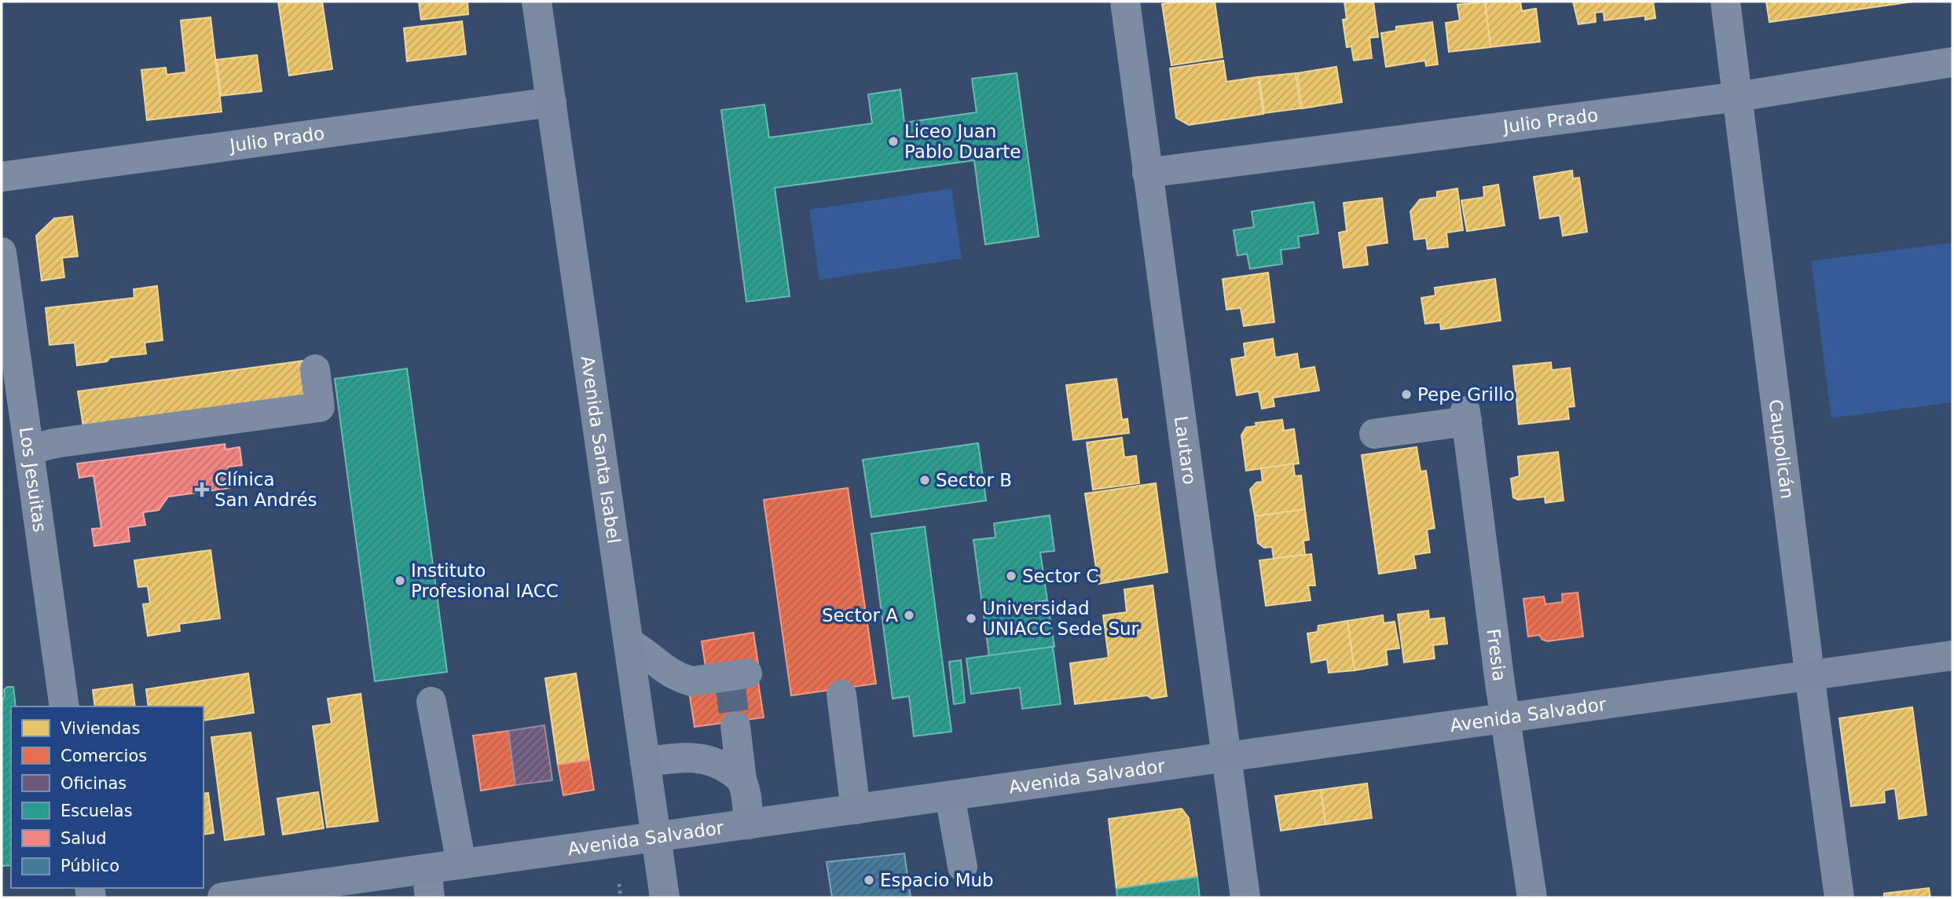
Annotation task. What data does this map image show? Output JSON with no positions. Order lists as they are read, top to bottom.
{
  "streets": {
    "main road": ["Avenida Santa Isabel", "Avenida Salvador"],
    "street": [
      "Julio Prado",
      "Lautaro",
      "Caupolicán",
      "Los Jesuitas",
      "Fresia"
    ]
  },
  "crossings": [
    ["Julio Prado", "Avenida Santa Isabel"],
    ["Julio Prado", "Lautaro"],
    ["Julio Prado", "Caupolicán"],
    ["Avenida Santa Isabel", "Avenida Salvador"],
    ["Lautaro", "Avenida Salvador"],
    ["Caupolicán", "Avenida Salvador"],
    ["Fresia", "Avenida Salvador"]
  ],
  "places": {
    "other": [
      "Liceo Juan Pablo Duarte",
      "Pepe Grillo",
      "Sector B",
      "Sector C",
      "Instituto Profesional IACC",
      "Sector A",
      "Universidad UNIACC Sede Sur",
      "Espacio Mub"
    ],
    "health": ["Clínica San Andrés"]
  },
  "legend": [
    "Viviendas",
    "Comercios",
    "Oficinas",
    "Escuelas",
    "Salud",
    "Público"
  ]
}
